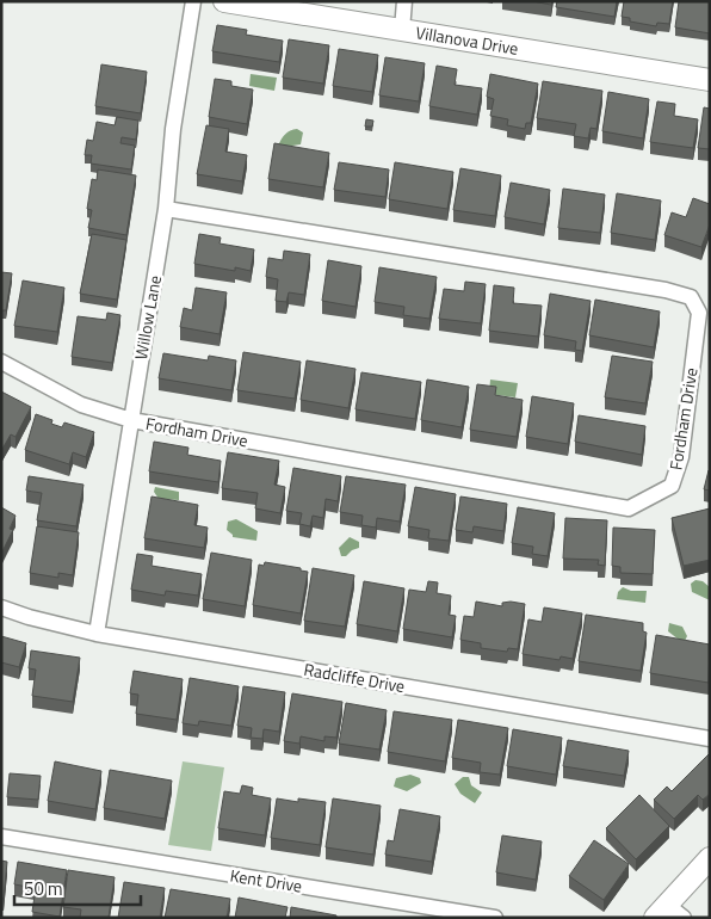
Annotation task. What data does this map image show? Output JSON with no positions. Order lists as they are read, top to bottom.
{
  "streets": {
    "street": [
      "Villanova Drive",
      "Willow Lane",
      "Fordham Drive",
      "Radcliffe Drive",
      "Kent Drive"
    ]
  },
  "crossings": [
    ["Willow Lane", "Fordham Drive"],
    ["Willow Lane", "Radcliffe Drive"]
  ],
  "scale_bar": "50 m"
}
